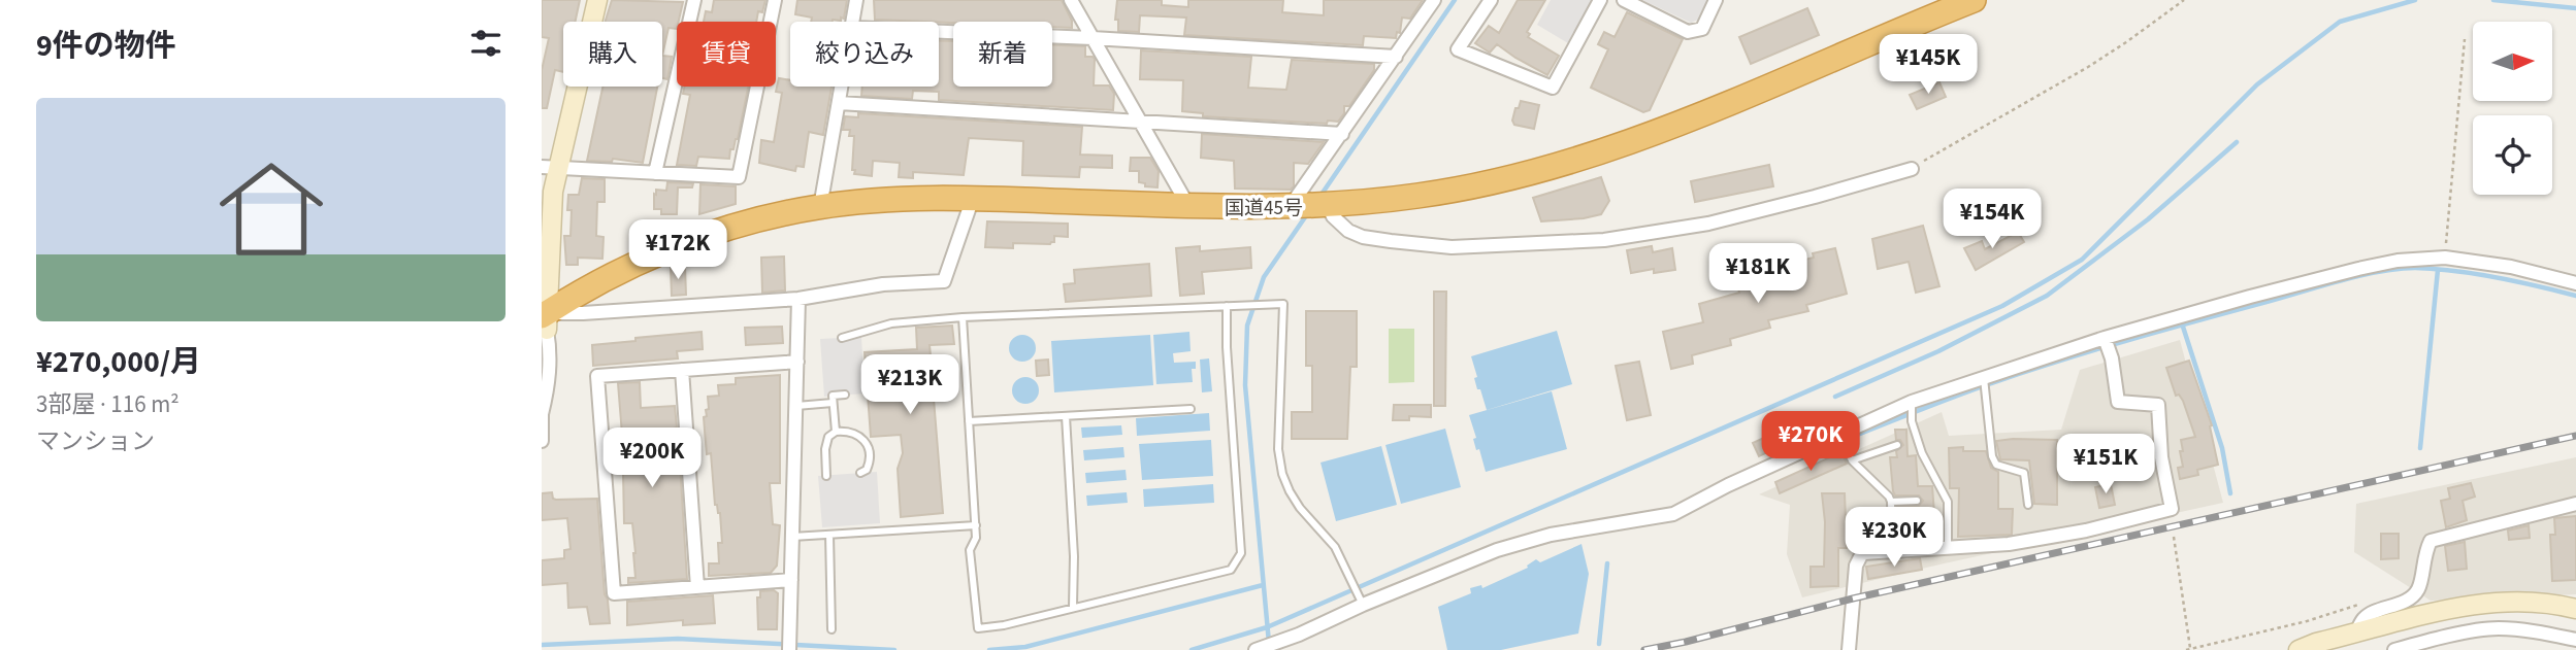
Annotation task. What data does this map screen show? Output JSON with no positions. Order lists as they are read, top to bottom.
{
  "streets": {
    "highway": ["国道45号"]
  },
  "north": "right",
  "page": {
    "heading": "9件の物件",
    "chip": [
      "購入",
      "賃貸",
      "絞り込み",
      "新着"
    ],
    "price": [
      "¥145K",
      "¥154K",
      "¥172K",
      "¥181K",
      "¥213K",
      "¥270K",
      "¥200K",
      "¥151K",
      "¥230K"
    ],
    "list": [
      {
        "name": "¥270,000/月",
        "note": "3部屋 · 116 m² · マンション"
      }
    ]
  }
}
